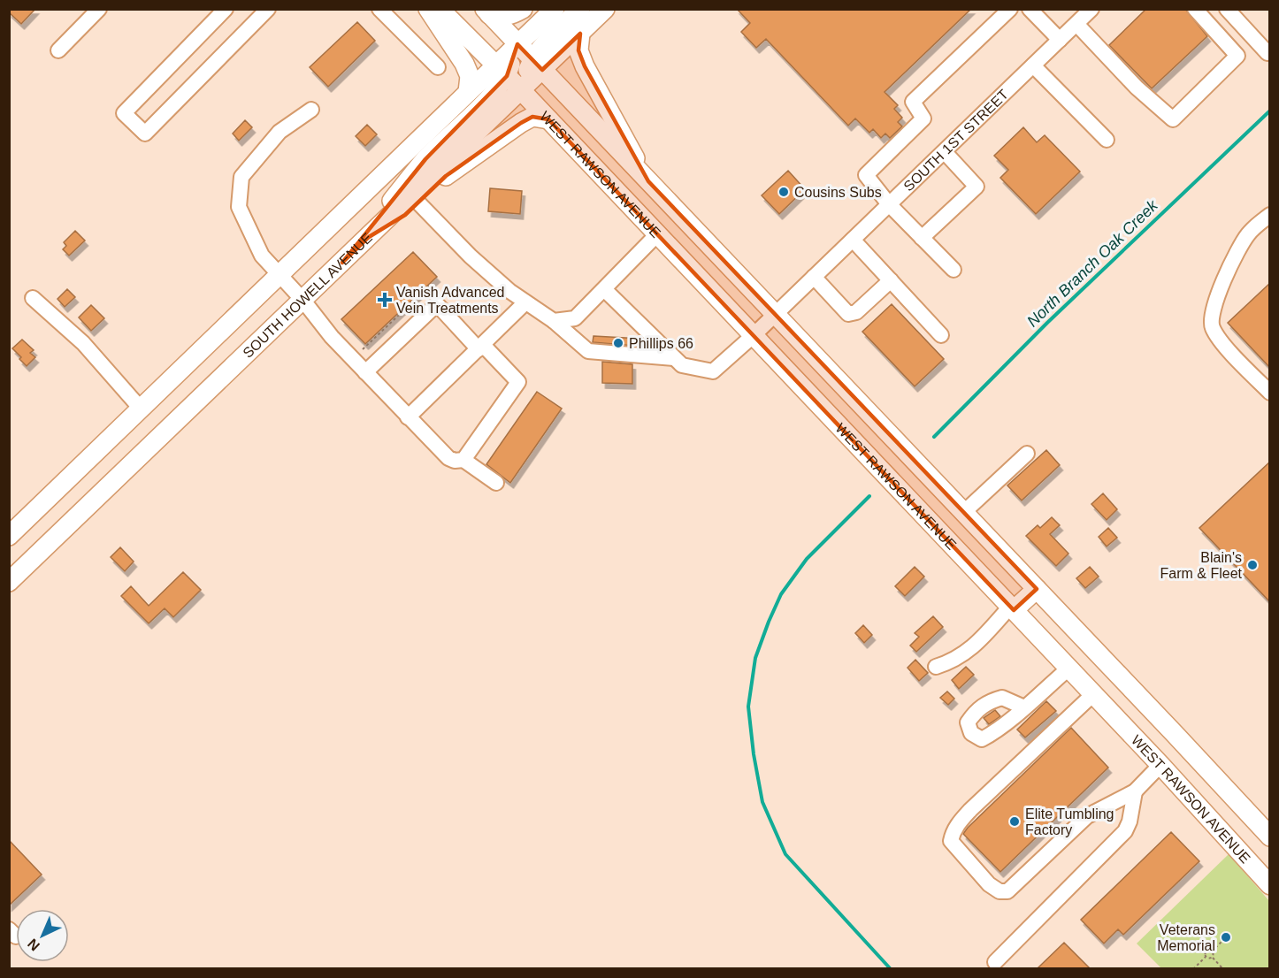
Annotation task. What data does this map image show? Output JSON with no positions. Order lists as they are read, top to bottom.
{
  "streets": {
    "main road": ["WEST RAWSON AVENUE", "SOUTH HOWELL AVENUE"],
    "street": ["SOUTH 1ST STREET"]
  },
  "crossings": [
    ["SOUTH 1ST STREET", "WEST RAWSON AVENUE"]
  ],
  "water": ["North Branch Oak Creek"],
  "places": {
    "other": [
      "Cousins Subs",
      "Phillips 66",
      "Blain's Farm & Fleet",
      "Elite Tumbling Factory",
      "Veterans Memorial"
    ],
    "health": ["Vanish Advanced Vein Treatments"]
  },
  "north": "bottom left"
}
